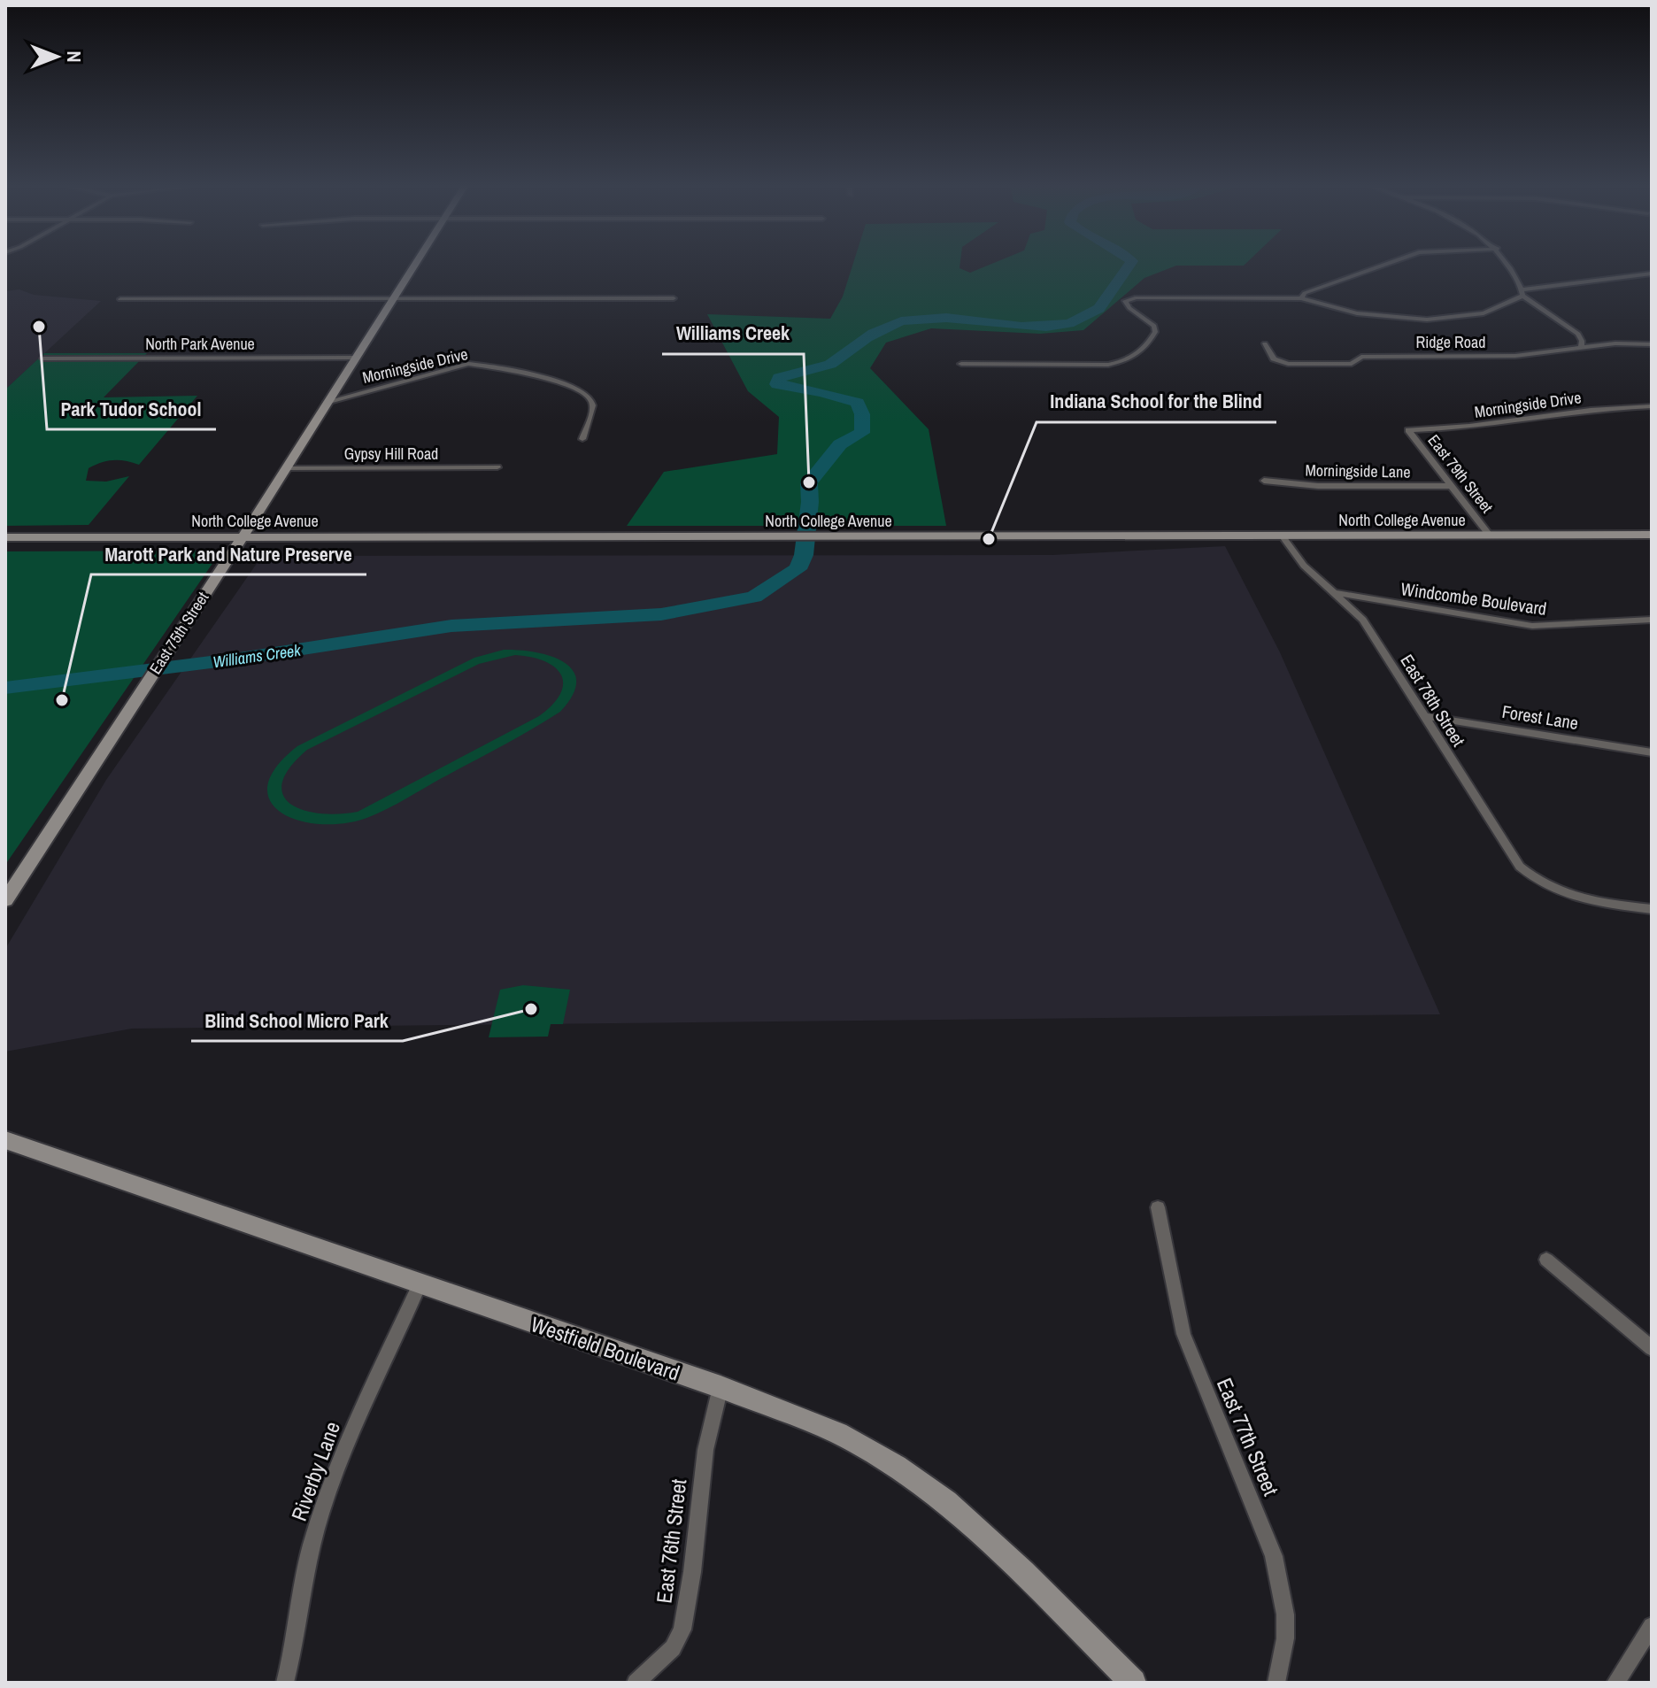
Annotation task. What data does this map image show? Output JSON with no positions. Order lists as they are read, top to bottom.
{
  "streets": {
    "street": [
      "Ridge Road",
      "North Park Avenue",
      "Morningside Drive",
      "Gypsy Hill Road",
      "Morningside Lane",
      "East 79th Street",
      "North College Avenue",
      "Windcombe Boulevard",
      "East 75th Street",
      "East 78th Street",
      "Forest Lane",
      "Westfield Boulevard",
      "East 77th Street",
      "Riverby Lane",
      "East 76th Street"
    ]
  },
  "crossings": [
    ["North Park Avenue", "East 75th Street"],
    ["Morningside Drive", "East 79th Street"],
    ["Morningside Drive", "East 75th Street"],
    ["Gypsy Hill Road", "East 75th Street"],
    ["Morningside Lane", "East 79th Street"],
    ["East 79th Street", "North College Avenue"],
    ["North College Avenue", "East 75th Street"],
    ["North College Avenue", "East 78th Street"],
    ["Windcombe Boulevard", "East 78th Street"],
    ["East 78th Street", "Forest Lane"],
    ["Westfield Boulevard", "Riverby Lane"],
    ["Westfield Boulevard", "East 76th Street"]
  ],
  "water": ["Williams Creek"],
  "places": [
    "Park Tudor School",
    "Williams Creek",
    "Indiana School for the Blind",
    "Marott Park and Nature Preserve",
    "Blind School Micro Park"
  ],
  "north": "right"
}
